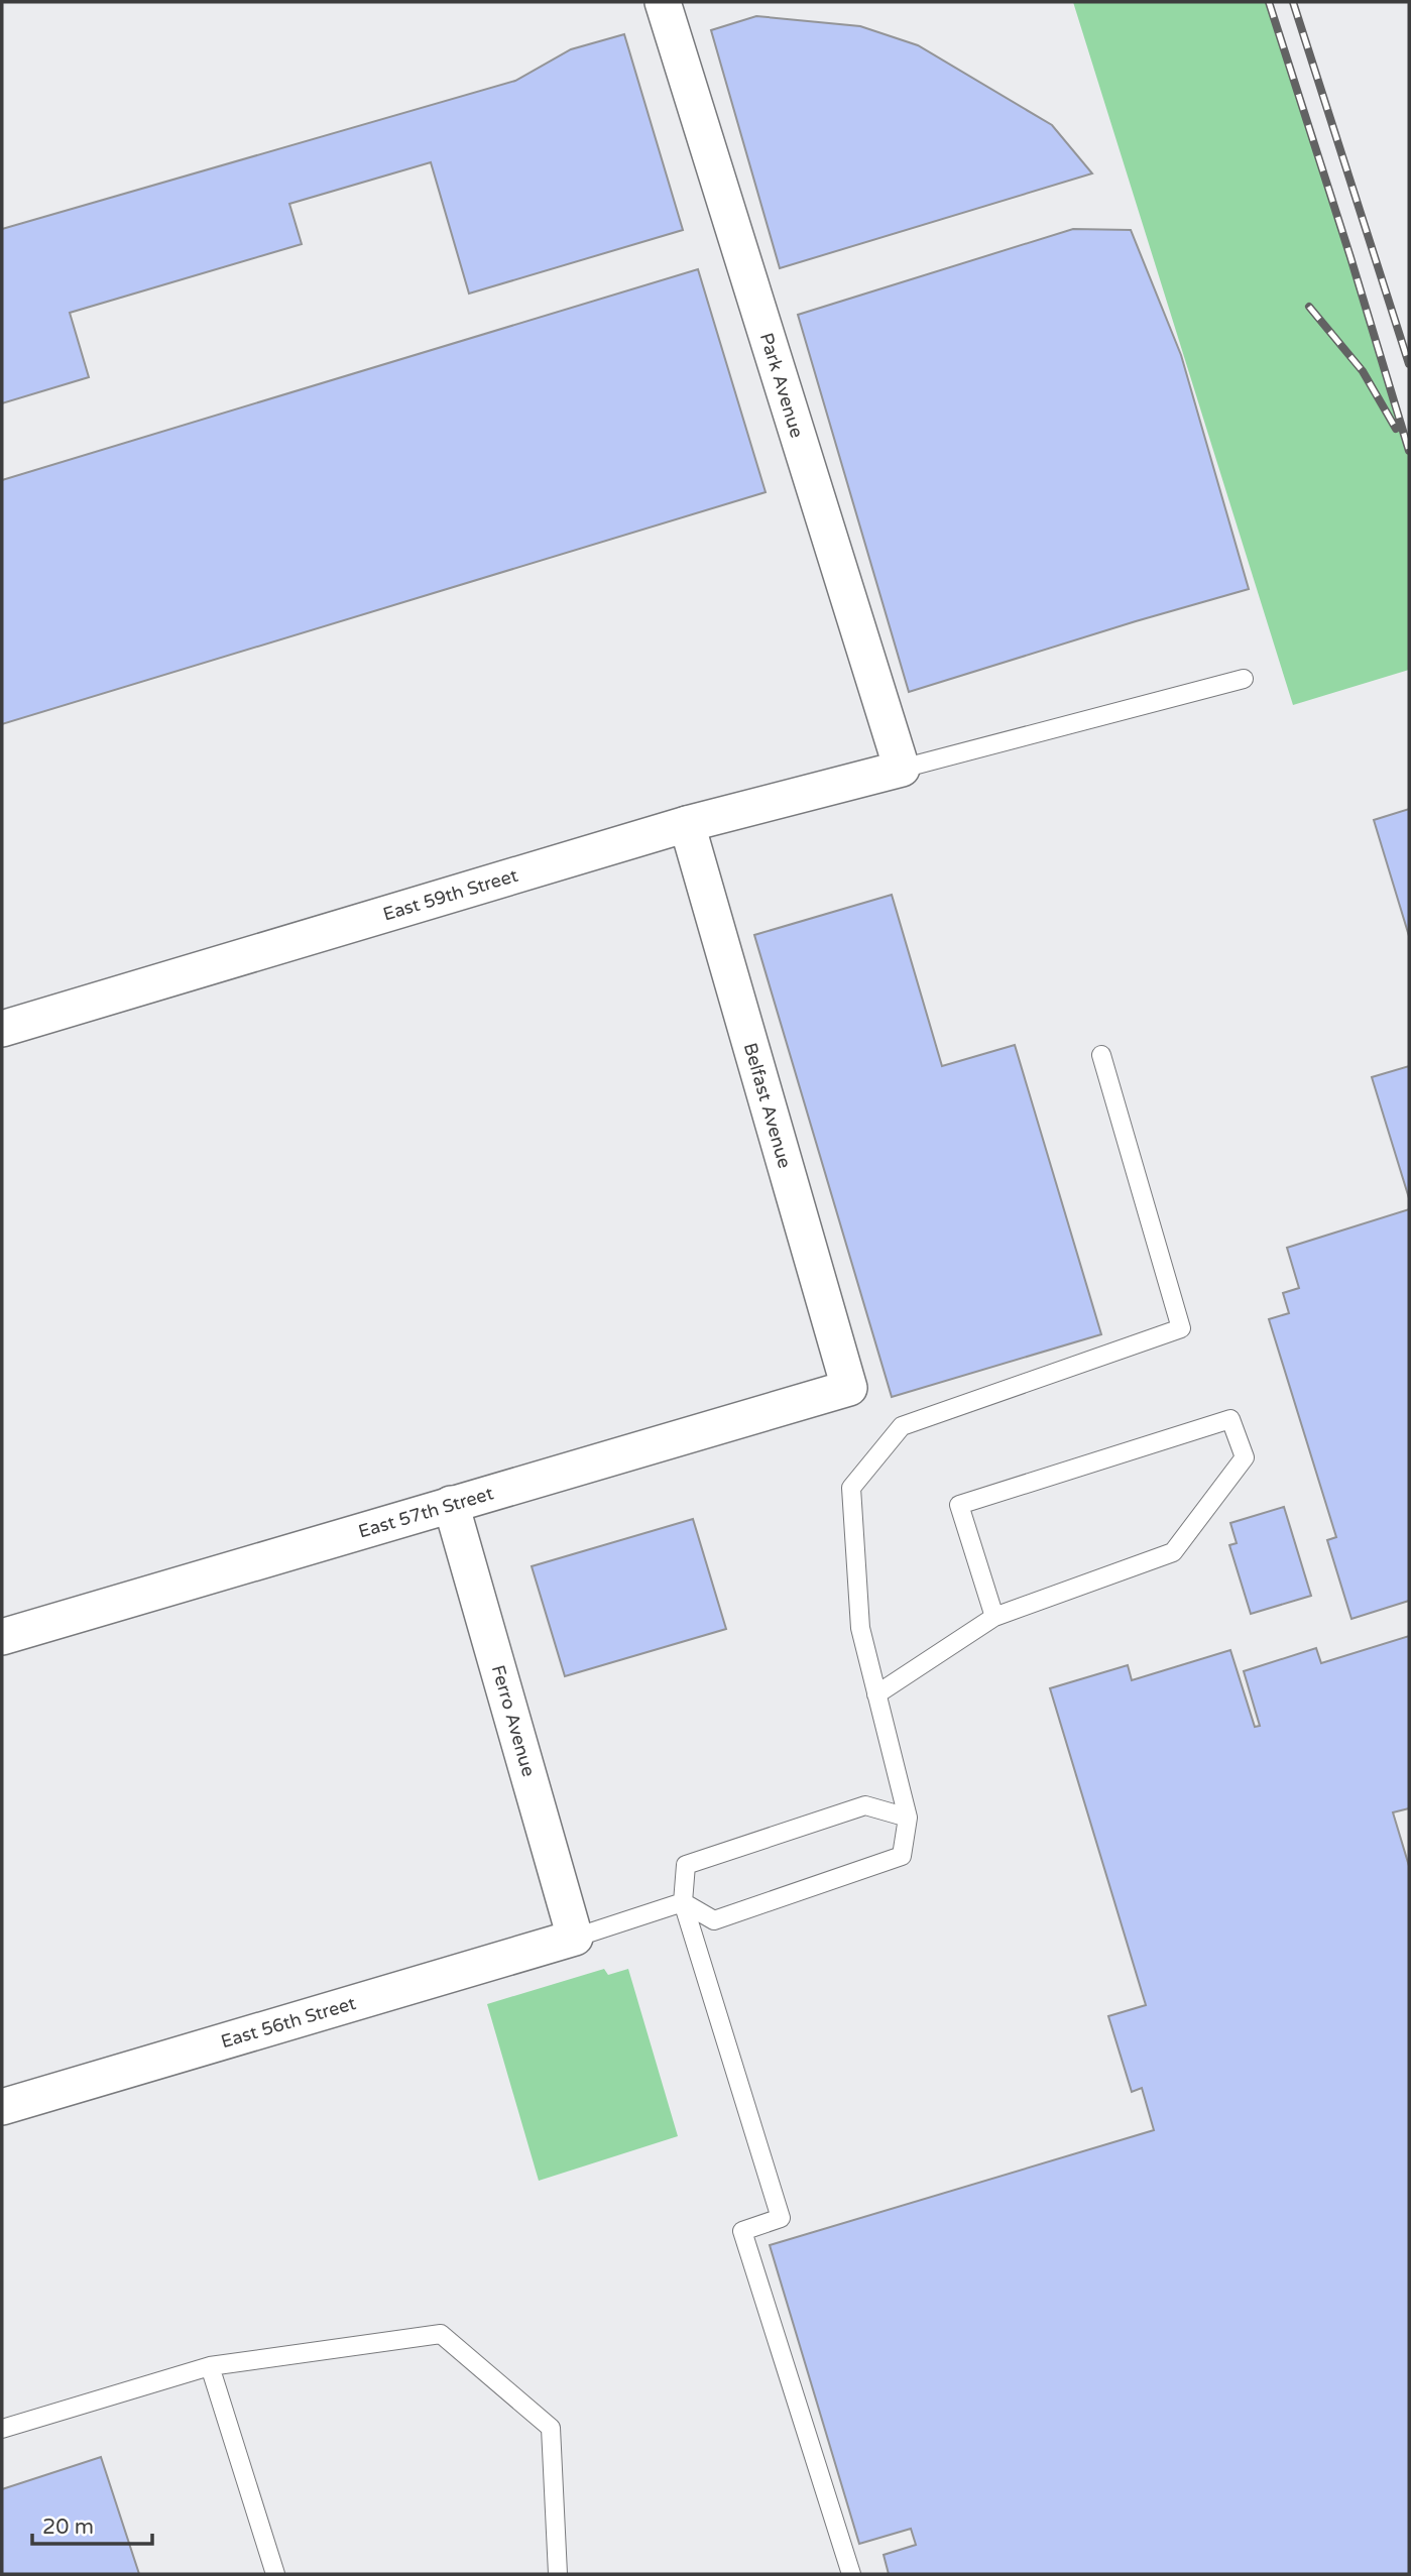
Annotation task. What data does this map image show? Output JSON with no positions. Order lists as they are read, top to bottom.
{
  "streets": {
    "street": [
      "Park Avenue",
      "East 59th Street",
      "Belfast Avenue",
      "East 57th Street",
      "Ferro Avenue",
      "East 56th Street"
    ]
  },
  "crossings": [
    ["Park Avenue", "East 59th Street"],
    ["East 59th Street", "Belfast Avenue"],
    ["Belfast Avenue", "East 57th Street"],
    ["East 57th Street", "Ferro Avenue"],
    ["Ferro Avenue", "East 56th Street"]
  ],
  "scale_bar": "20 m"
}
